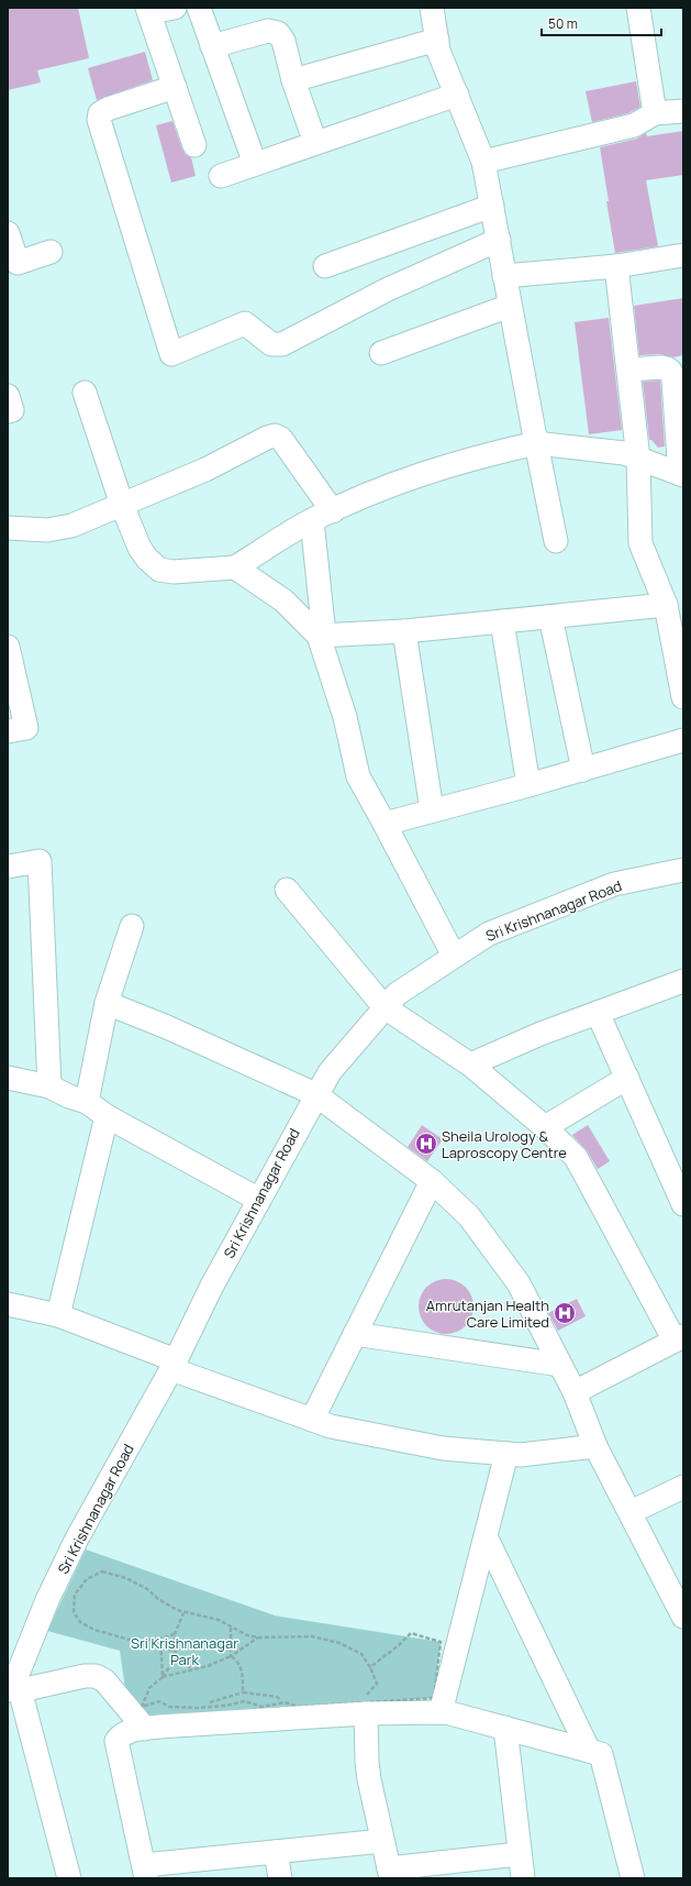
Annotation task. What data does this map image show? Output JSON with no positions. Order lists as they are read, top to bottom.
{
  "streets": {
    "street": ["Sri Krishnanagar Road"]
  },
  "parks": ["Sri Krishnanagar Park"],
  "places": {
    "hospital": ["Sheila Urology & Laproscopy Centre", "Amrutanjan Health Care Limited"]
  },
  "scale_bar": "50 m"
}
